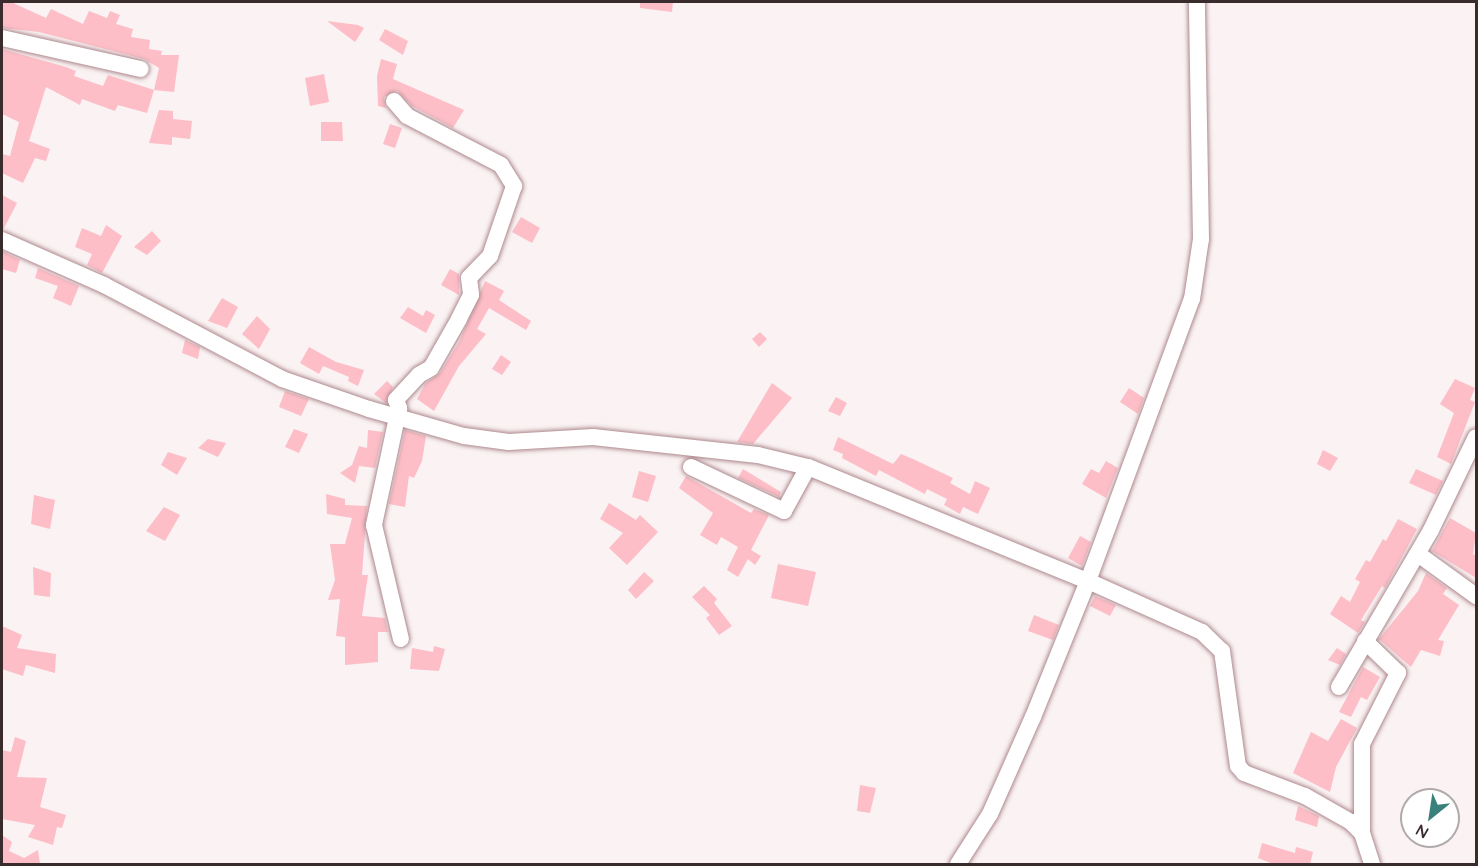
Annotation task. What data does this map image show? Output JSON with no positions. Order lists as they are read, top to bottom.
{
  "north": "bottom left"
}
